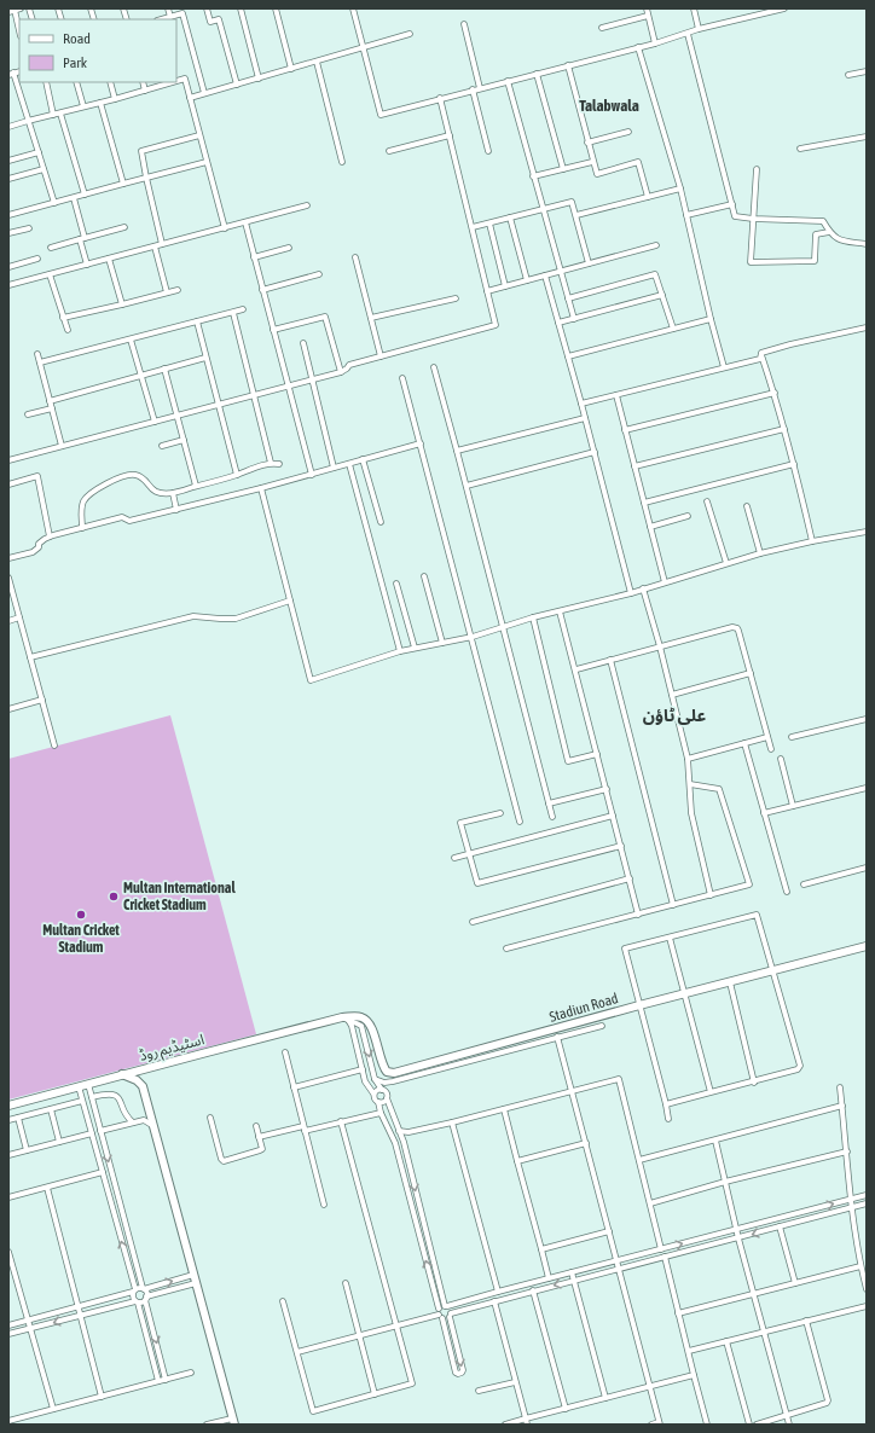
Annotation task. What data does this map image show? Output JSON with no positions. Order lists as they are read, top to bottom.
{
  "streets": {
    "main road": ["Stadiun Road", "اسٹیڈیم روڈ"]
  },
  "crossings": [
    ["Stadiun Road", "اسٹیڈیم روڈ"]
  ],
  "districts": ["Talabwala", "علی ٹاؤن"],
  "places": ["Multan International Cricket Stadium", "Multan Cricket Stadium"],
  "legend": ["Road", "Park"]
}
